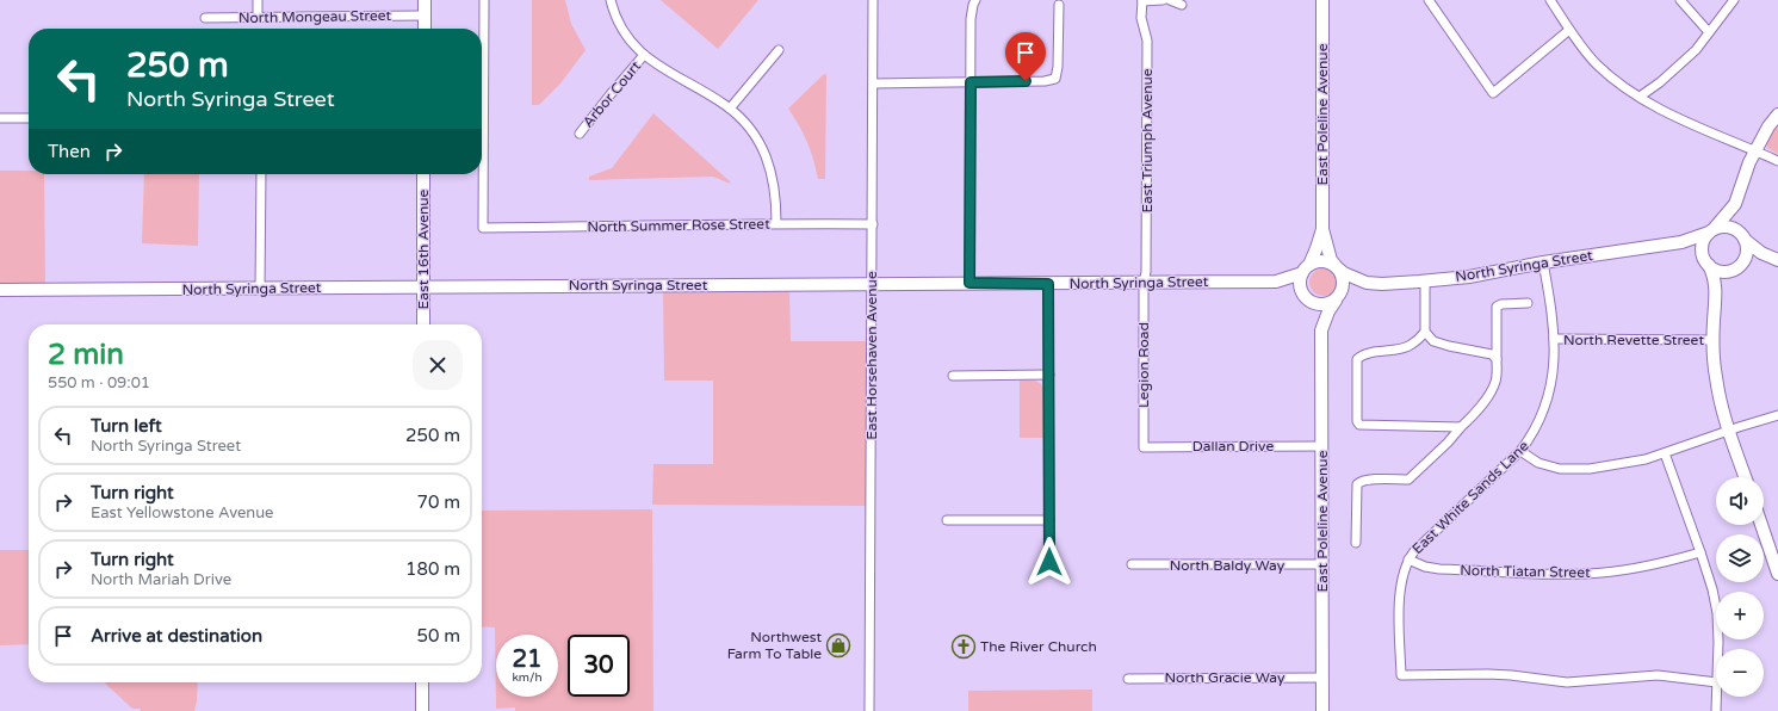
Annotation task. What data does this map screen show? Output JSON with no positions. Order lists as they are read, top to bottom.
{
  "streets": {
    "street": [
      "North Mongeau Street",
      "Arbor Court",
      "East Poleline Avenue",
      "East Triumph Avenue",
      "North Summer Rose Street",
      "East 16th Avenue",
      "North Syringa Street",
      "North Revette Street",
      "East Horsehaven Avenue",
      "Legion Road",
      "Dallan Drive",
      "East White Sands Lane",
      "North Baldy Way",
      "North Tiatan Street",
      "North Gracie Way"
    ]
  },
  "crossings": [
    ["East Poleline Avenue", "North Syringa Street"],
    ["East Poleline Avenue", "Dallan Drive"],
    ["East Poleline Avenue", "North Baldy Way"],
    ["East Poleline Avenue", "North Gracie Way"],
    ["East Triumph Avenue", "North Syringa Street"],
    ["East Triumph Avenue", "Legion Road"],
    ["North Summer Rose Street", "East Horsehaven Avenue"],
    ["East 16th Avenue", "North Syringa Street"],
    ["North Syringa Street", "East Horsehaven Avenue"],
    ["North Syringa Street", "Legion Road"],
    ["North Syringa Street", "East White Sands Lane"],
    ["North Revette Street", "East White Sands Lane"],
    ["Legion Road", "Dallan Drive"],
    ["East White Sands Lane", "North Tiatan Street"]
  ],
  "places": {
    "shop": ["Northwest Farm To Table"],
    "church": ["The River Church"]
  },
  "page": {
    "turn": ["250 m", "North Syringa Street"],
    "then": "Then",
    "heading": ["2 min", "550 m · 09:01"],
    "list": [
      {
        "name": "Turn left",
        "note": "North Syringa Street",
        "value": "250 m"
      },
      {
        "name": "Turn right",
        "note": "East Yellowstone Avenue",
        "value": "70 m"
      },
      {
        "name": "Turn right",
        "note": "North Mariah Drive",
        "value": "180 m"
      },
      {
        "name": "Arrive at destination",
        "value": "50 m"
      }
    ],
    "map_buttons": ["+", "−"],
    "speed": "21 km/h",
    "limit": "30"
  }
}
